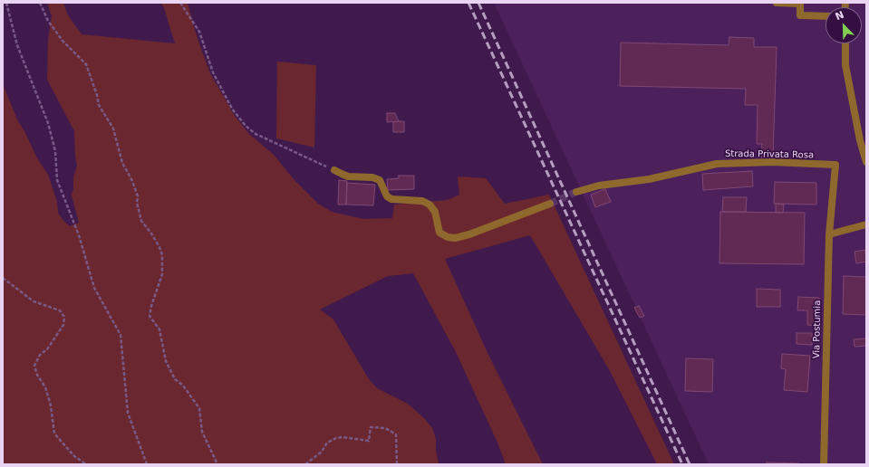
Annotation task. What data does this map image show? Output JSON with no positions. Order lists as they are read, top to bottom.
{
  "streets": {
    "street": ["Strada Privata Rosa", "Via Postumia"]
  },
  "crossings": [
    ["Strada Privata Rosa", "Via Postumia"]
  ],
  "north": "top left"
}
